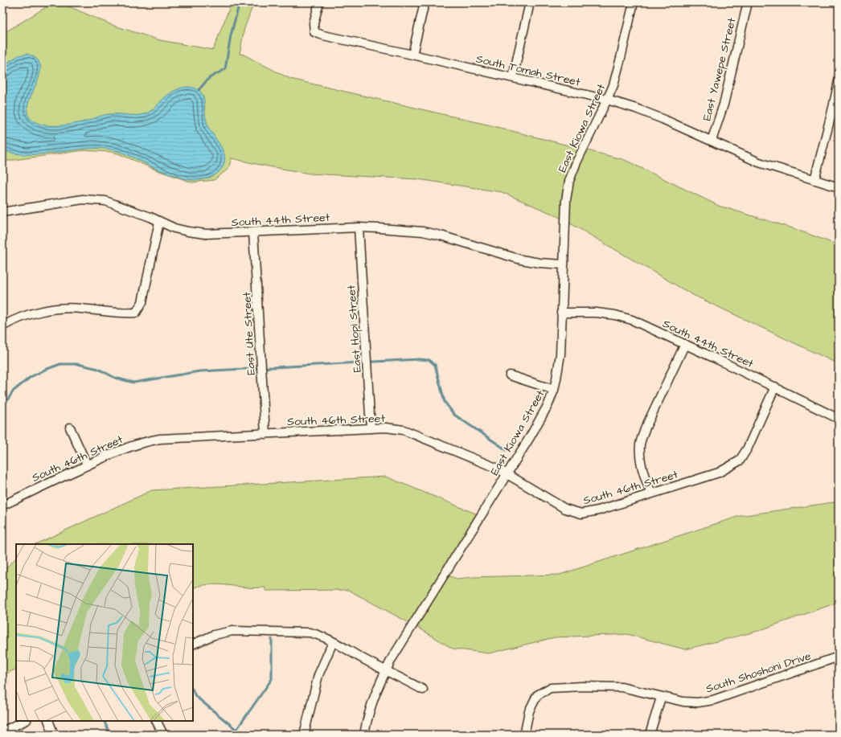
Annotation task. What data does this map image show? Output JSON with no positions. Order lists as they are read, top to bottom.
{
  "streets": {
    "street": [
      "East Yawepe Street",
      "South Tomah Street",
      "East Kiowa Street",
      "South 44th Street",
      "East Hopi Street",
      "East Ute Street",
      "South 46th Street",
      "South Shoshoni Drive"
    ]
  },
  "crossings": [
    ["East Yawepe Street", "South Tomah Street"],
    ["South Tomah Street", "East Kiowa Street"],
    ["East Kiowa Street", "South 44th Street"],
    ["East Kiowa Street", "South 46th Street"],
    ["South 44th Street", "East Hopi Street"],
    ["South 44th Street", "East Ute Street"],
    ["South 44th Street", "South 46th Street"],
    ["East Hopi Street", "South 46th Street"],
    ["East Ute Street", "South 46th Street"]
  ]
}
